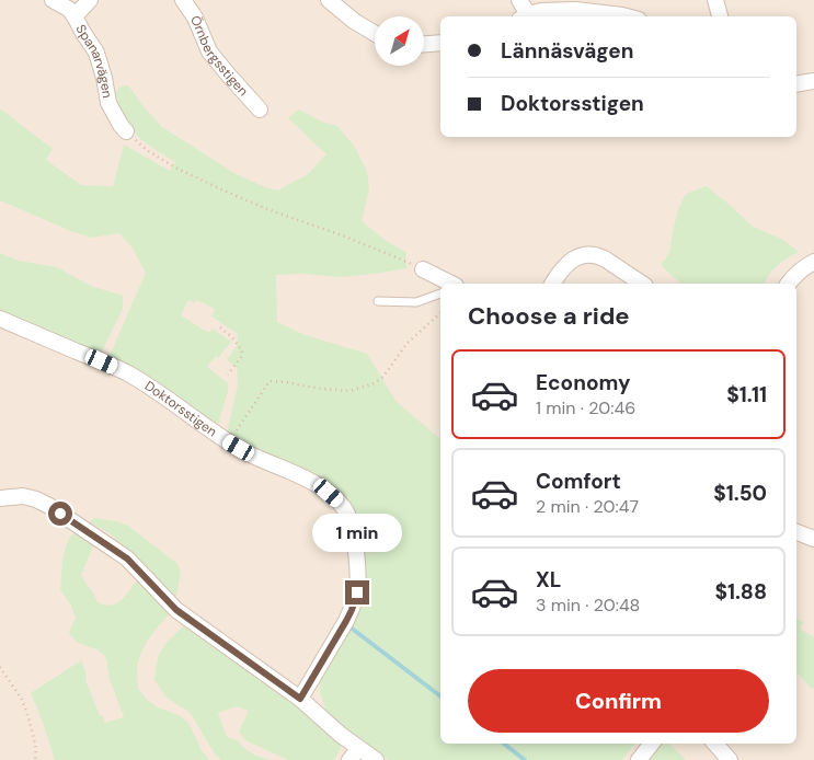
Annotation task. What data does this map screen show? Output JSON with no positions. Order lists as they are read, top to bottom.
{
  "streets": {
    "street": ["Örnbergsstigen", "Spanarvägen", "Doktorsstigen"]
  },
  "north": "top right",
  "page": {
    "banner": ["Lännäsvägen", "Doktorsstigen"],
    "heading": "Choose a ride",
    "list": [
      {
        "name": "Economy",
        "note": "1 min · 20:46",
        "value": "$1.11"
      },
      {
        "name": "Comfort",
        "note": "2 min · 20:47",
        "value": "$1.50"
      },
      {
        "name": "XL",
        "note": "3 min · 20:48",
        "value": "$1.88"
      }
    ],
    "bubble": "1 min",
    "buttons": "Confirm"
  }
}
